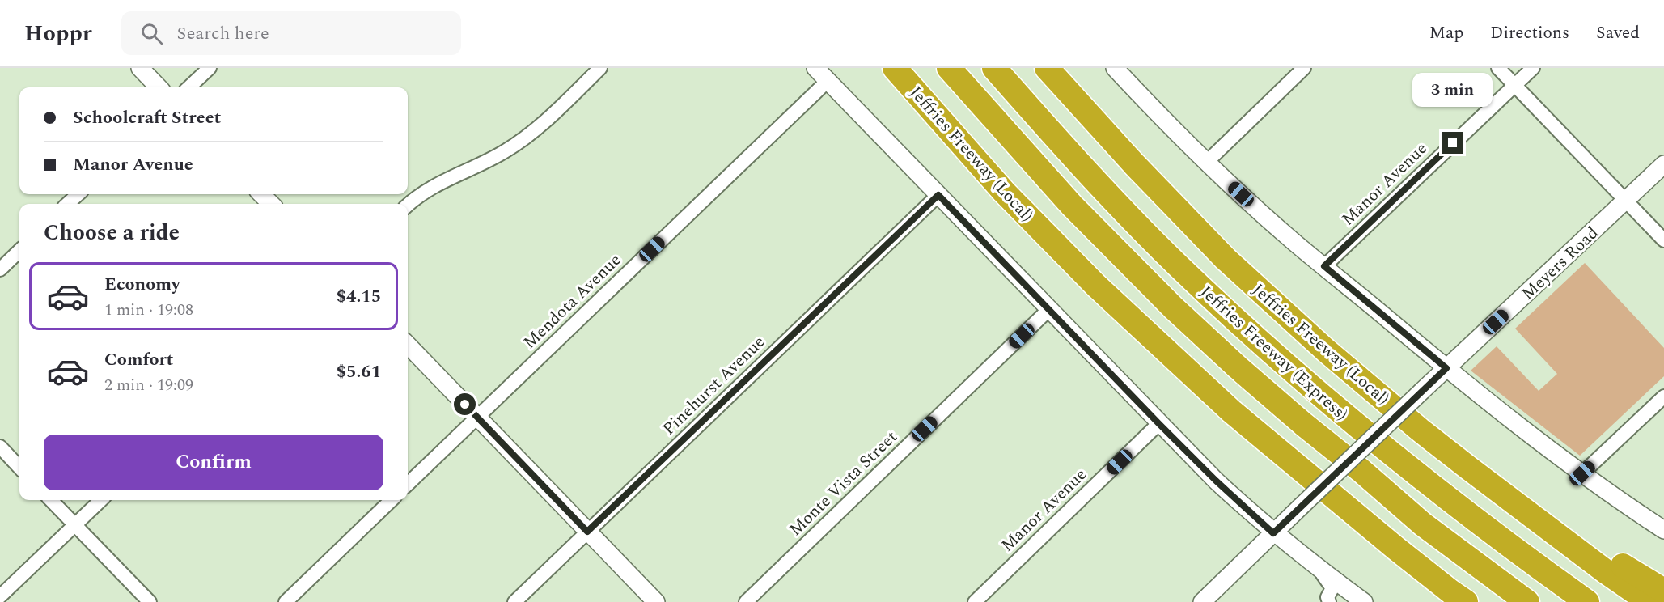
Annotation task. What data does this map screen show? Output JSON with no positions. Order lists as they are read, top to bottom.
{
  "streets": {
    "highway": ["Jeffries Freeway (Local)", "Jeffries Freeway (Express)"],
    "street": [
      "Manor Avenue",
      "Meyers Road",
      "Mendota Avenue",
      "Pinehurst Avenue",
      "Monte Vista Street"
    ]
  },
  "page": {
    "header": "Hoppr",
    "search": "Search here",
    "nav": ["Map", "Directions", "Saved"],
    "bubble": "3 min",
    "banner": ["Schoolcraft Street", "Manor Avenue"],
    "heading": "Choose a ride",
    "list": [
      {
        "name": "Economy",
        "note": "1 min · 19:08",
        "value": "$4.15"
      },
      {
        "name": "Comfort",
        "note": "2 min · 19:09",
        "value": "$5.61"
      }
    ],
    "buttons": "Confirm"
  }
}
